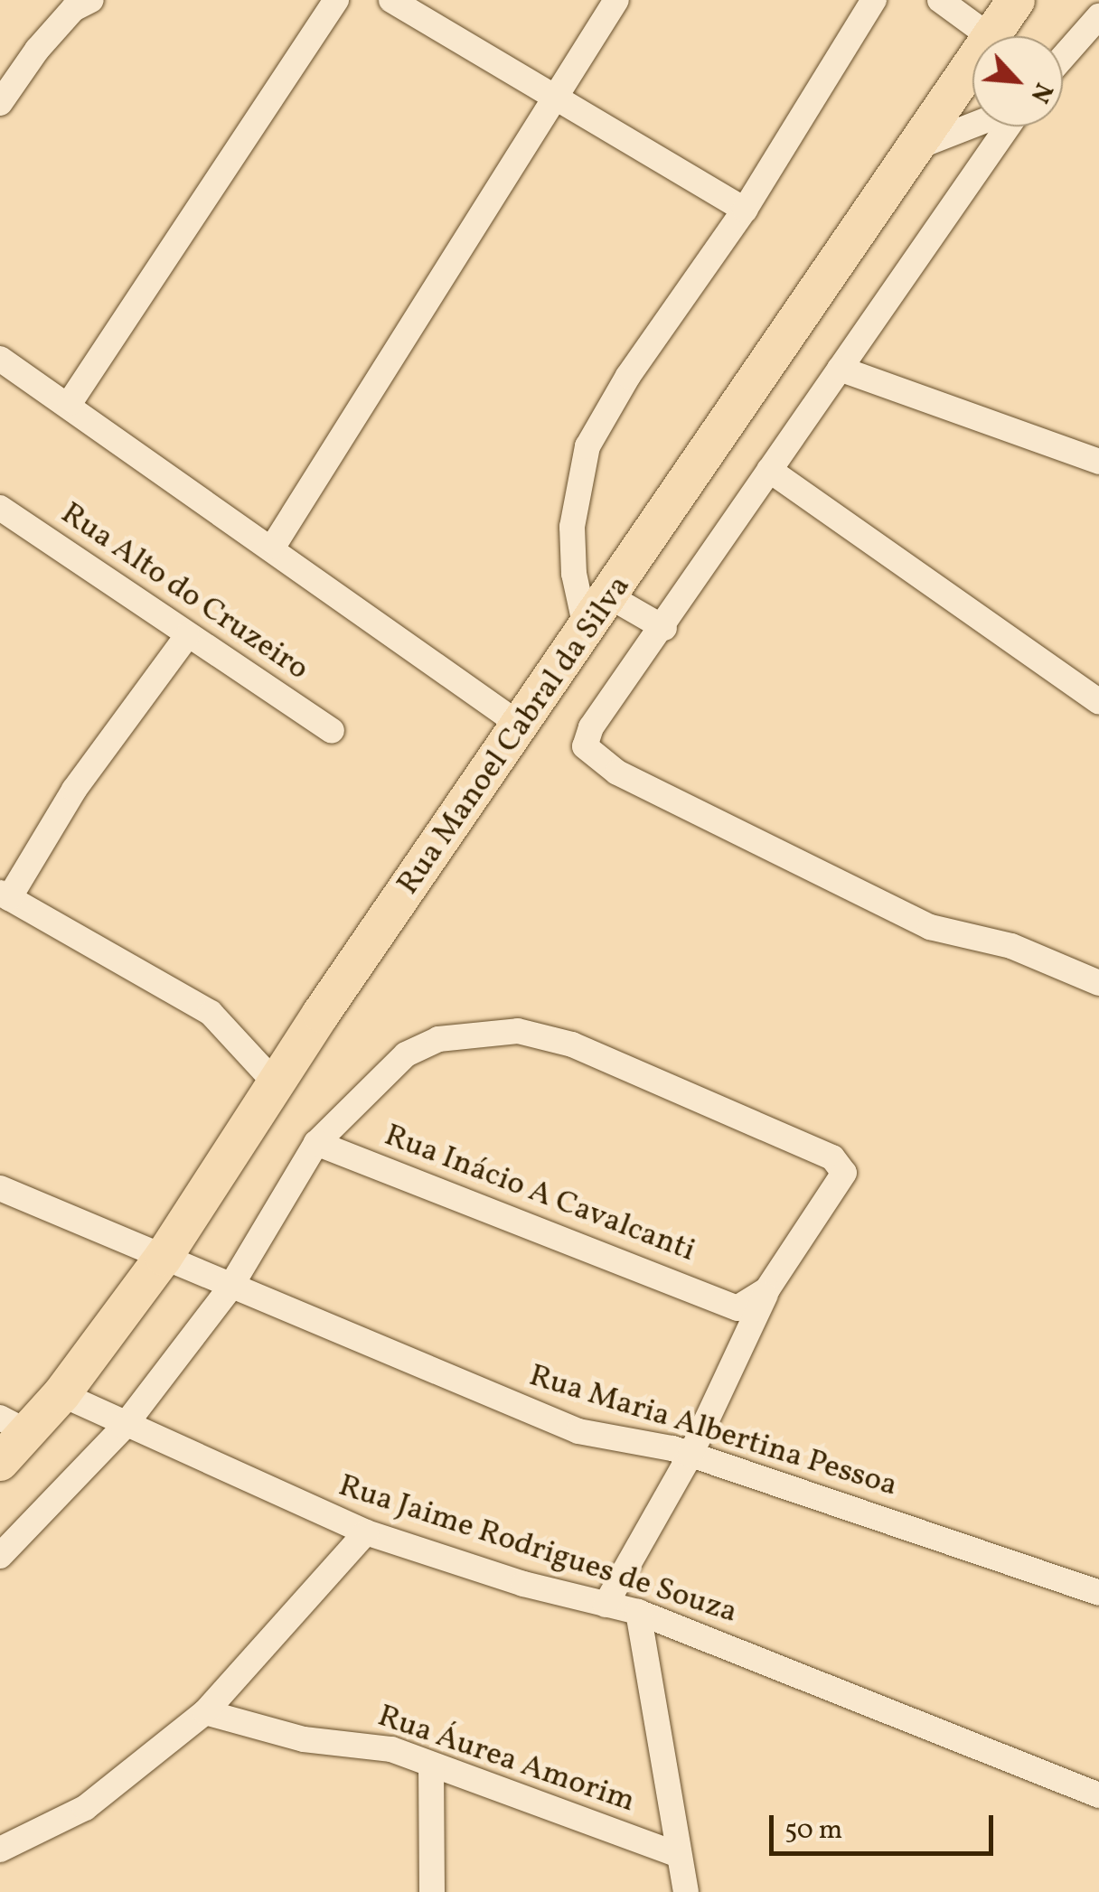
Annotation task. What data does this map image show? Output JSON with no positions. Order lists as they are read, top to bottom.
{
  "streets": {
    "main road": ["Rua Manoel Cabral da Silva"],
    "street": [
      "Rua Alto do Cruzeiro",
      "Rua Inácio A Cavalcanti",
      "Rua Maria Albertina Pessoa",
      "Rua Jaime Rodrigues de Souza",
      "Rua Áurea Amorim"
    ]
  },
  "crossings": [
    ["Rua Manoel Cabral da Silva", "Rua Maria Albertina Pessoa"],
    ["Rua Manoel Cabral da Silva", "Rua Jaime Rodrigues de Souza"]
  ],
  "scale_bar": "50 m",
  "north": "bottom right"
}
